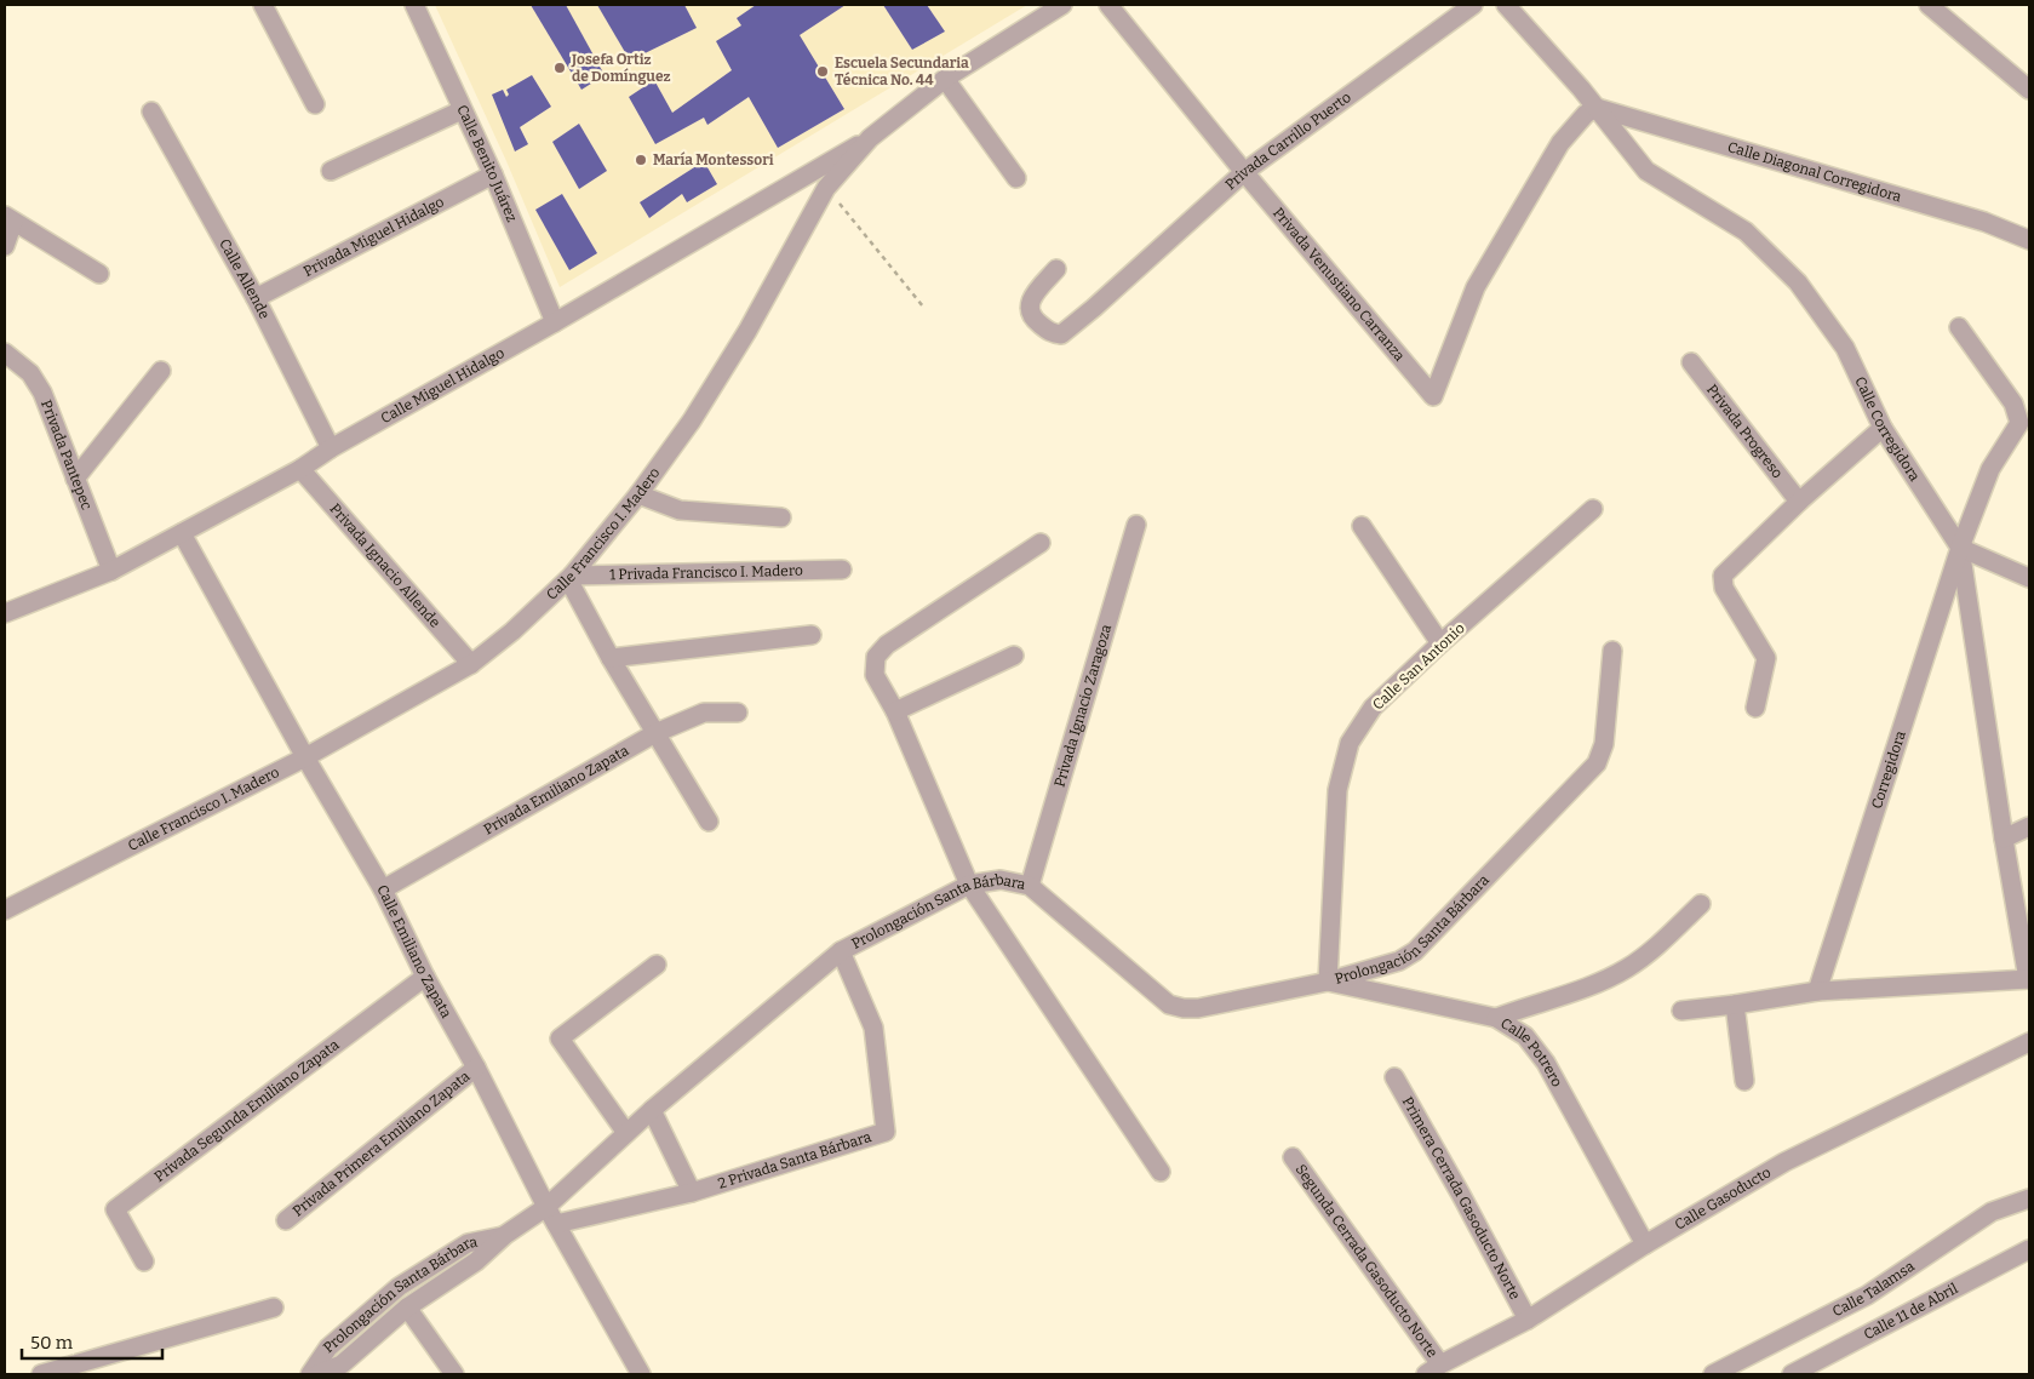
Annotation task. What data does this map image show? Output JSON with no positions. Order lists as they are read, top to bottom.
{
  "streets": {
    "street": [
      "Privada Carrillo Puerto",
      "Calle Benito Juárez",
      "Calle Diagonal Corregidora",
      "Privada Miguel Hidalgo",
      "Calle Allende",
      "Privada Venustiano Carranza",
      "Calle Miguel Hidalgo",
      "Calle Corregidora",
      "Privada Progreso",
      "Privada Pantepec",
      "Calle Francisco I. Madero",
      "Privada Ignacio Allende",
      "1 Privada Francisco I. Madero",
      "Calle San Antonio",
      "Privada Ignacio Zaragoza",
      "Corregidora",
      "Privada Emiliano Zapata",
      "Prolongación Santa Bárbara",
      "Calle Emiliano Zapata",
      "Calle Potrero",
      "Privada Segunda Emiliano Zapata",
      "Privada Primera Emiliano Zapata",
      "2 Privada Santa Bárbara",
      "Primera Cerrada Gasoducto Norte",
      "Calle Gasoducto",
      "Segunda Cerrada Gasoducto Norte",
      "Calle Talamsa",
      "Calle 11 de Abril"
    ]
  },
  "crossings": [
    ["Privada Carrillo Puerto", "Privada Venustiano Carranza"],
    ["Calle Benito Juárez", "Privada Miguel Hidalgo"],
    ["Calle Benito Juárez", "Calle Miguel Hidalgo"],
    ["Calle Diagonal Corregidora", "Privada Venustiano Carranza"],
    ["Calle Diagonal Corregidora", "Calle Corregidora"],
    ["Privada Miguel Hidalgo", "Calle Allende"],
    ["Calle Allende", "Calle Miguel Hidalgo"],
    ["Privada Venustiano Carranza", "Calle Corregidora"],
    ["Calle Miguel Hidalgo", "Privada Pantepec"],
    ["Calle Miguel Hidalgo", "Calle Francisco I. Madero"],
    ["Calle Miguel Hidalgo", "Privada Ignacio Allende"],
    ["Calle Miguel Hidalgo", "Calle Emiliano Zapata"],
    ["Calle Corregidora", "Corregidora"],
    ["Calle Francisco I. Madero", "Privada Ignacio Allende"],
    ["Calle Francisco I. Madero", "1 Privada Francisco I. Madero"],
    ["Calle Francisco I. Madero", "Calle Emiliano Zapata"],
    ["Calle San Antonio", "Prolongación Santa Bárbara"],
    ["Calle San Antonio", "Calle Potrero"],
    ["Privada Ignacio Zaragoza", "Prolongación Santa Bárbara"],
    ["Privada Emiliano Zapata", "Calle Emiliano Zapata"],
    ["Prolongación Santa Bárbara", "Calle Emiliano Zapata"],
    ["Prolongación Santa Bárbara", "Calle Potrero"],
    ["Prolongación Santa Bárbara", "2 Privada Santa Bárbara"],
    ["Calle Emiliano Zapata", "Privada Segunda Emiliano Zapata"],
    ["Calle Emiliano Zapata", "Privada Primera Emiliano Zapata"],
    ["Calle Emiliano Zapata", "2 Privada Santa Bárbara"],
    ["Calle Potrero", "Calle Gasoducto"],
    ["Primera Cerrada Gasoducto Norte", "Calle Gasoducto"],
    ["Calle Gasoducto", "Segunda Cerrada Gasoducto Norte"]
  ],
  "places": ["Josefa Ortiz de Domínguez", "Escuela Secundaria Técnica No. 44", "María Montessori"],
  "scale_bar": "50 m"
}
